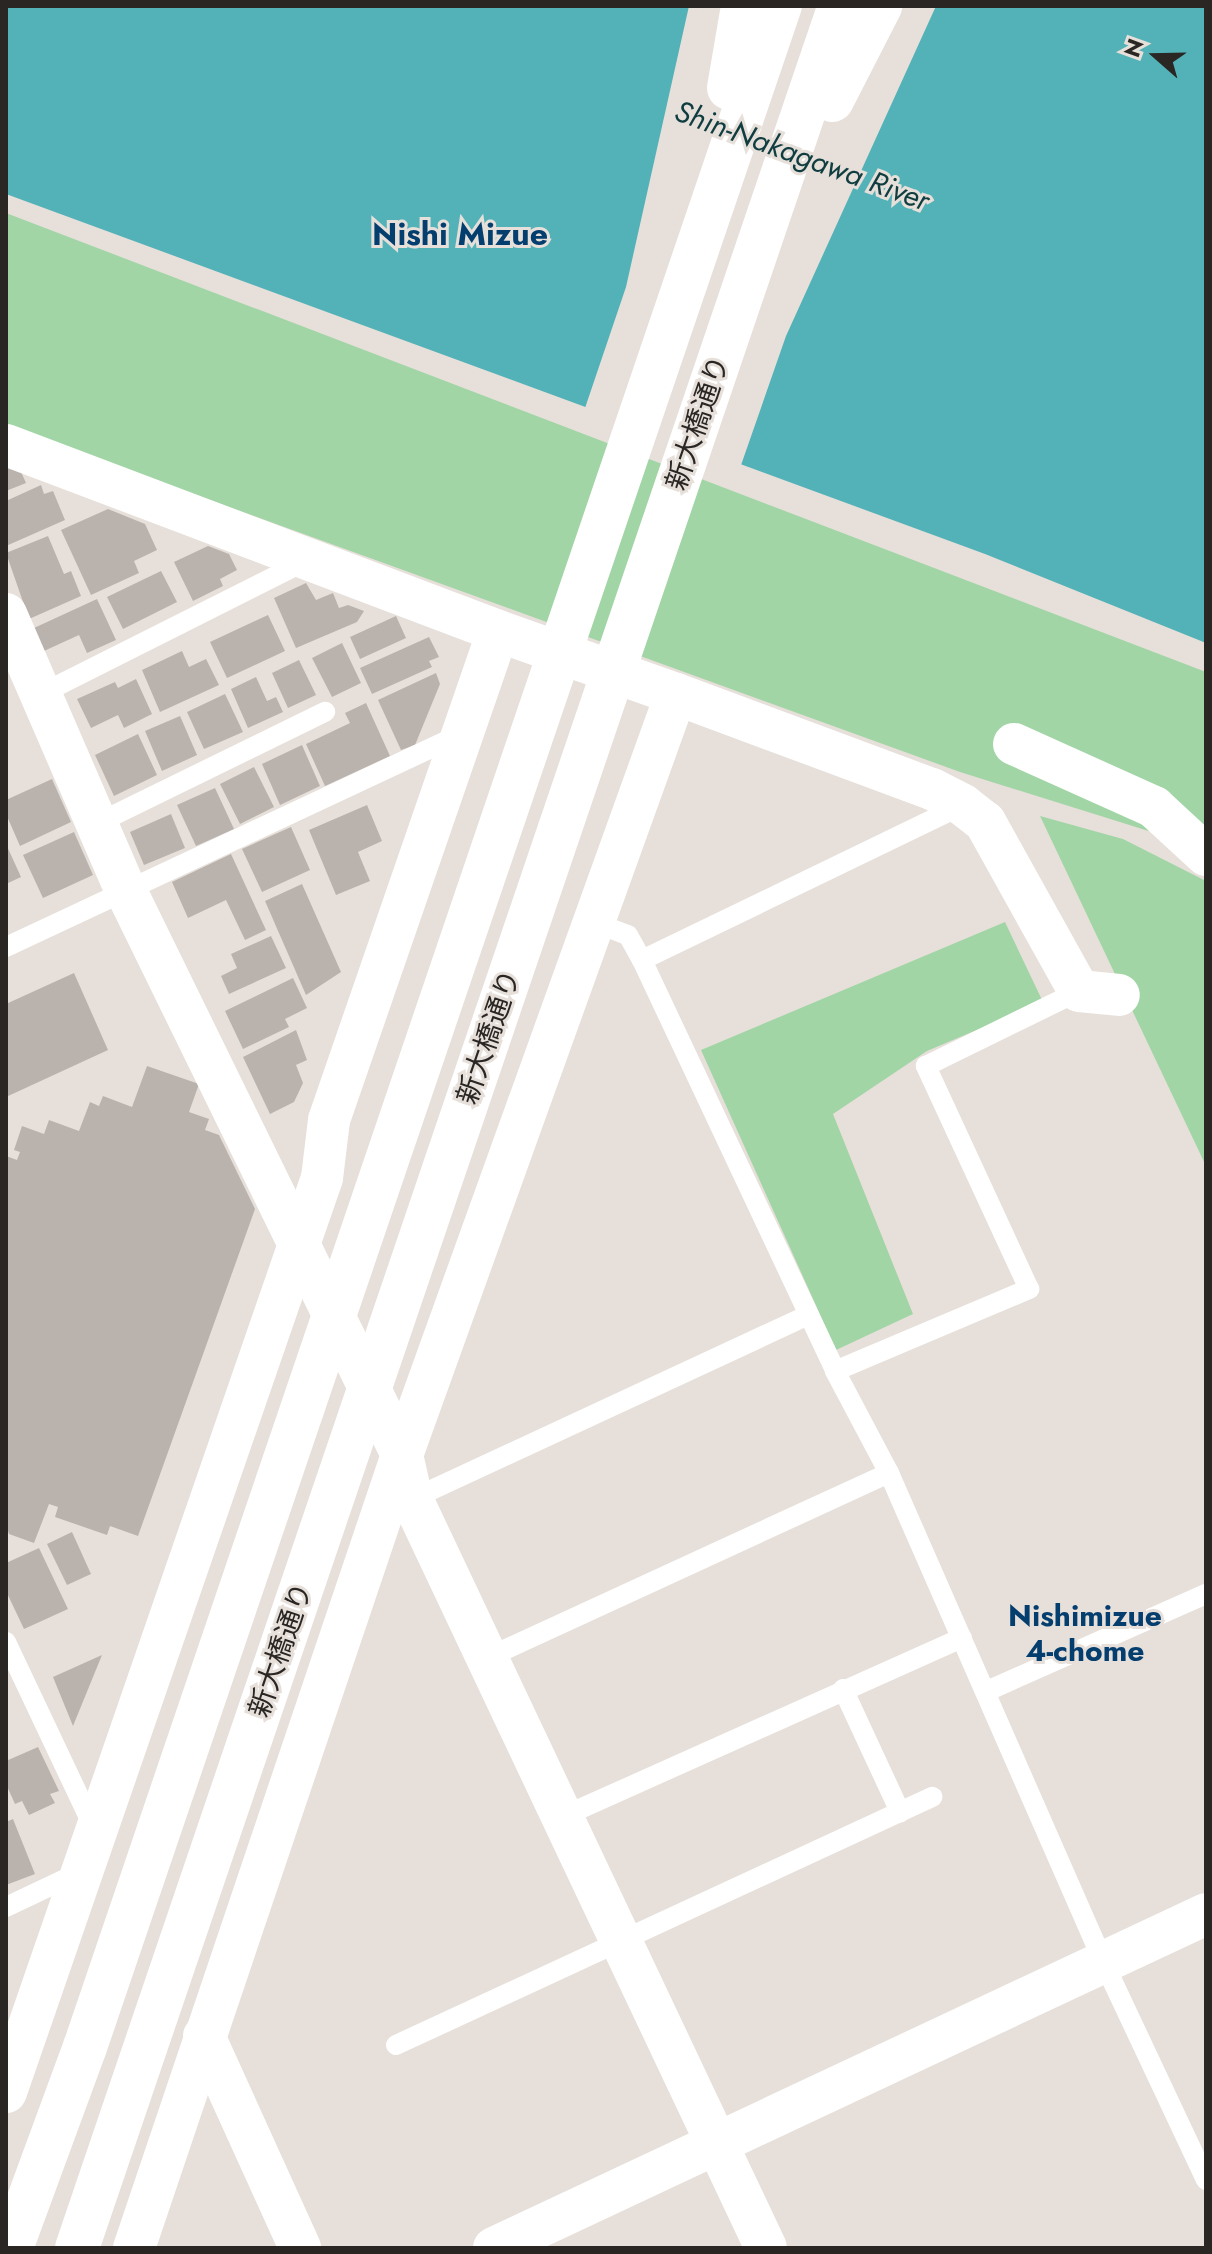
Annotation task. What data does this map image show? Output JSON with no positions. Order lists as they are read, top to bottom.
{
  "streets": {
    "main road": ["新大橋通り"]
  },
  "districts": ["Nishi Mizue", "Nishimizue 4-chome"],
  "water": ["Shin-Nakagawa River"],
  "north": "left"
}
